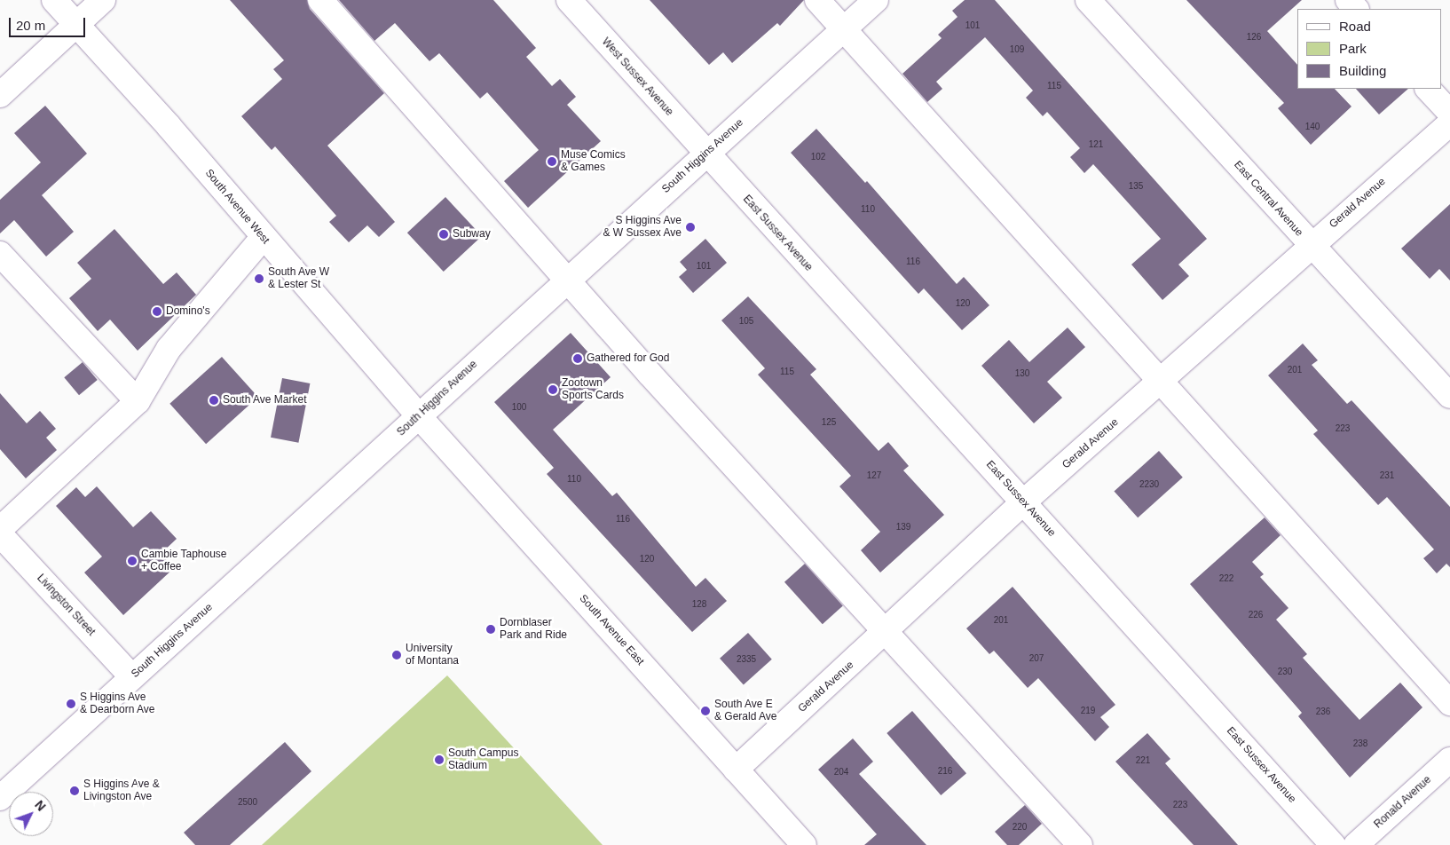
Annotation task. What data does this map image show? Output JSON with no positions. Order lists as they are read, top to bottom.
{
  "streets": {
    "street": [
      "West Sussex Avenue",
      "South Higgins Avenue",
      "East Central Avenue",
      "Gerald Avenue",
      "South Avenue West",
      "East Sussex Avenue",
      "Livingston Street",
      "South Avenue East",
      "Ronald Avenue"
    ]
  },
  "crossings": [
    ["West Sussex Avenue", "South Higgins Avenue"],
    ["West Sussex Avenue", "East Sussex Avenue"],
    ["South Higgins Avenue", "South Avenue West"],
    ["South Higgins Avenue", "East Sussex Avenue"],
    ["South Higgins Avenue", "Livingston Street"],
    ["South Higgins Avenue", "South Avenue East"],
    ["East Central Avenue", "Gerald Avenue"],
    ["Gerald Avenue", "East Sussex Avenue"],
    ["Gerald Avenue", "South Avenue East"],
    ["South Avenue West", "South Avenue East"]
  ],
  "places": [
    "Muse Comics & Games",
    "S Higgins Ave & W Sussex Ave",
    "Subway",
    "South Ave W & Lester St",
    "Domino's",
    "Gathered for God",
    "Zootown Sports Cards",
    "South Ave Market",
    "Cambie Taphouse + Coffee",
    "Dornblaser Park and Ride",
    "University of Montana",
    "S Higgins Ave & Dearborn Ave",
    "South Ave E & Gerald Ave",
    "South Campus Stadium",
    "S Higgins Ave & Livingston Ave"
  ],
  "house_numbers": [
    "101",
    "126",
    "109",
    "115",
    "140",
    "121",
    "102",
    "135",
    "110",
    "116",
    "101",
    "120",
    "105",
    "201",
    "115",
    "130",
    "100",
    "125",
    "223",
    "127",
    "231",
    "110",
    "2230",
    "116",
    "139",
    "120",
    "222",
    "128",
    "226",
    "201",
    "207",
    "2335",
    "230",
    "219",
    "236",
    "238",
    "221",
    "216",
    "204",
    "2500",
    "223",
    "220"
  ],
  "legend": ["Road", "Park", "Building"],
  "scale_bar": "20 m",
  "north": "top right"
}
